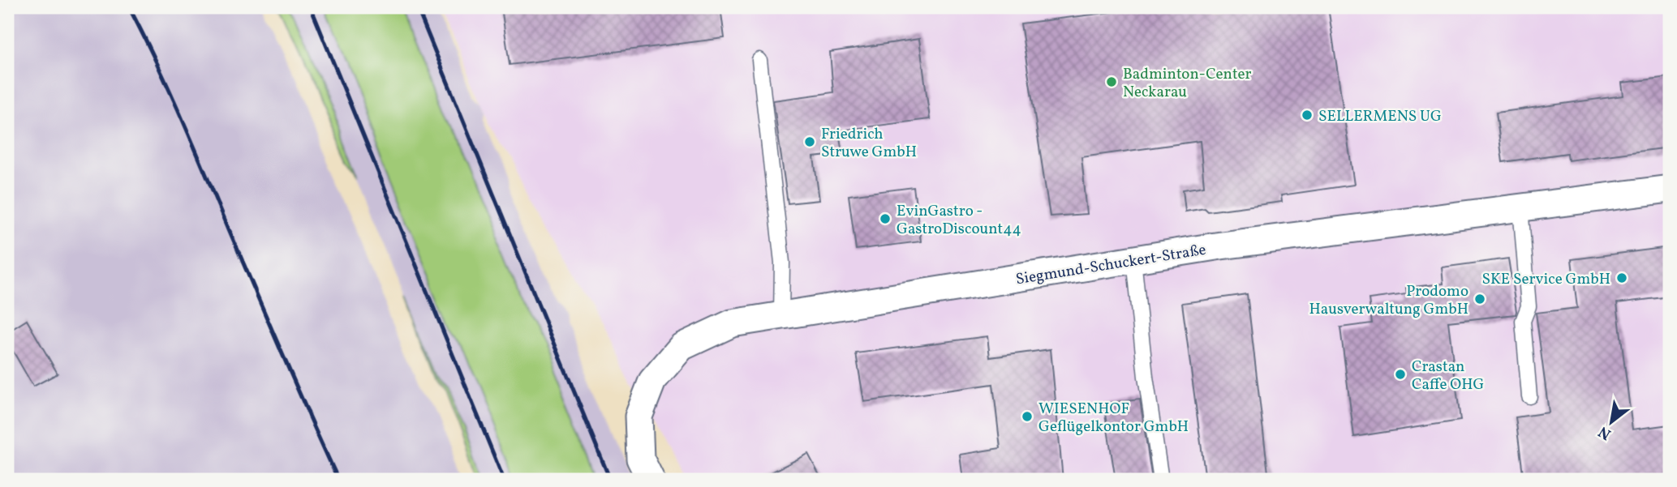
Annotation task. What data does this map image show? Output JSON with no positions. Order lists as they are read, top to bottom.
{
  "streets": {
    "street": ["Siegmund-Schuckert-Straße"]
  },
  "places": [
    "Badminton-Center Neckarau",
    "SELLERMENS UG",
    "Friedrich Struwe GmbH",
    "EvinGastro - GastroDiscount44",
    "SKE Service GmbH",
    "Prodomo Hausverwaltung GmbH",
    "Crastan Caffe OHG",
    "WIESENHOF Geflügelkontor GmbH"
  ],
  "north": "bottom left"
}
